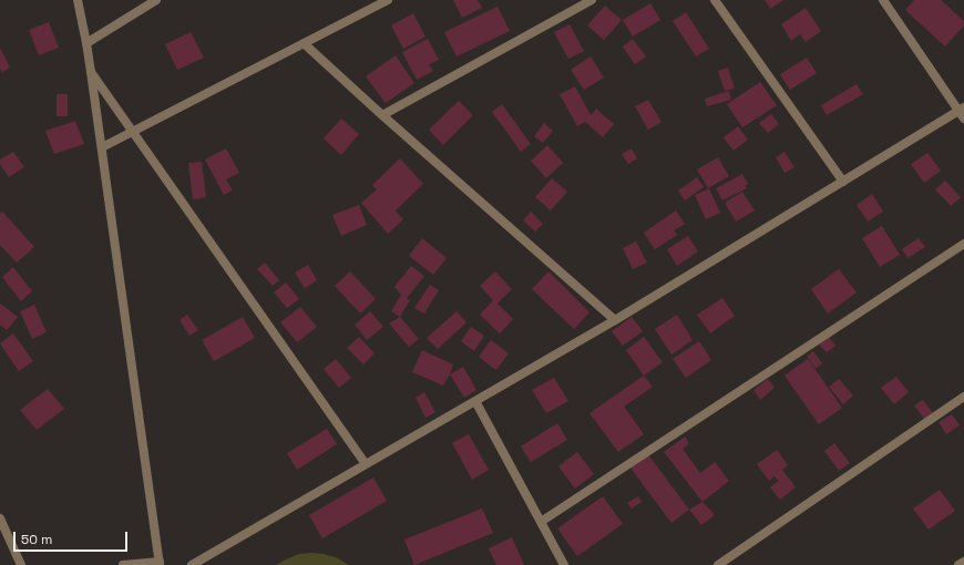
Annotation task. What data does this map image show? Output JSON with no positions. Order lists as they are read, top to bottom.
{
  "scale_bar": "50 m"
}
